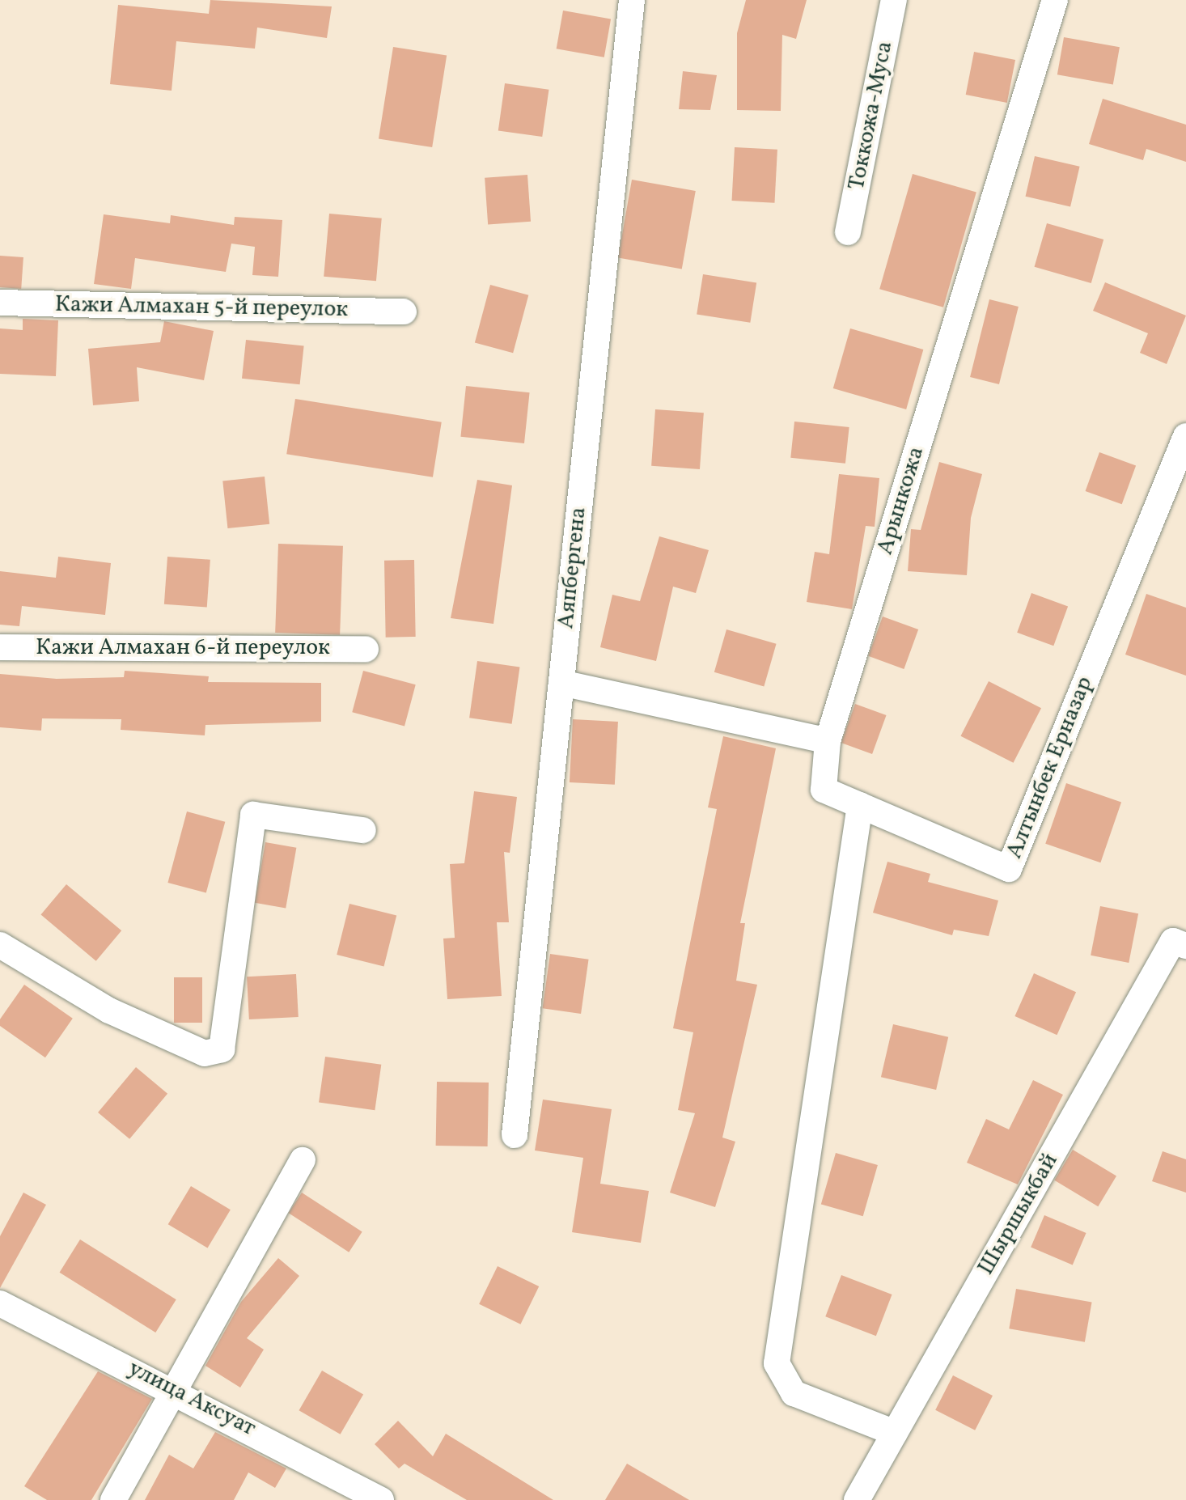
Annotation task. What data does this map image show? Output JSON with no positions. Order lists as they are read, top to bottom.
{
  "streets": {
    "street": [
      "Токкожа-Муса",
      "Кажи Алмахан 5-й переулок",
      "Арынкожа",
      "Аяпбергена",
      "Кажи Алмахан 6-й переулок",
      "Алтынбек Ерназар",
      "Шыршыкбай",
      "улица Аксуат"
    ]
  },
  "crossings": [
    ["Арынкожа", "Алтынбек Ерназар"]
  ]
}
